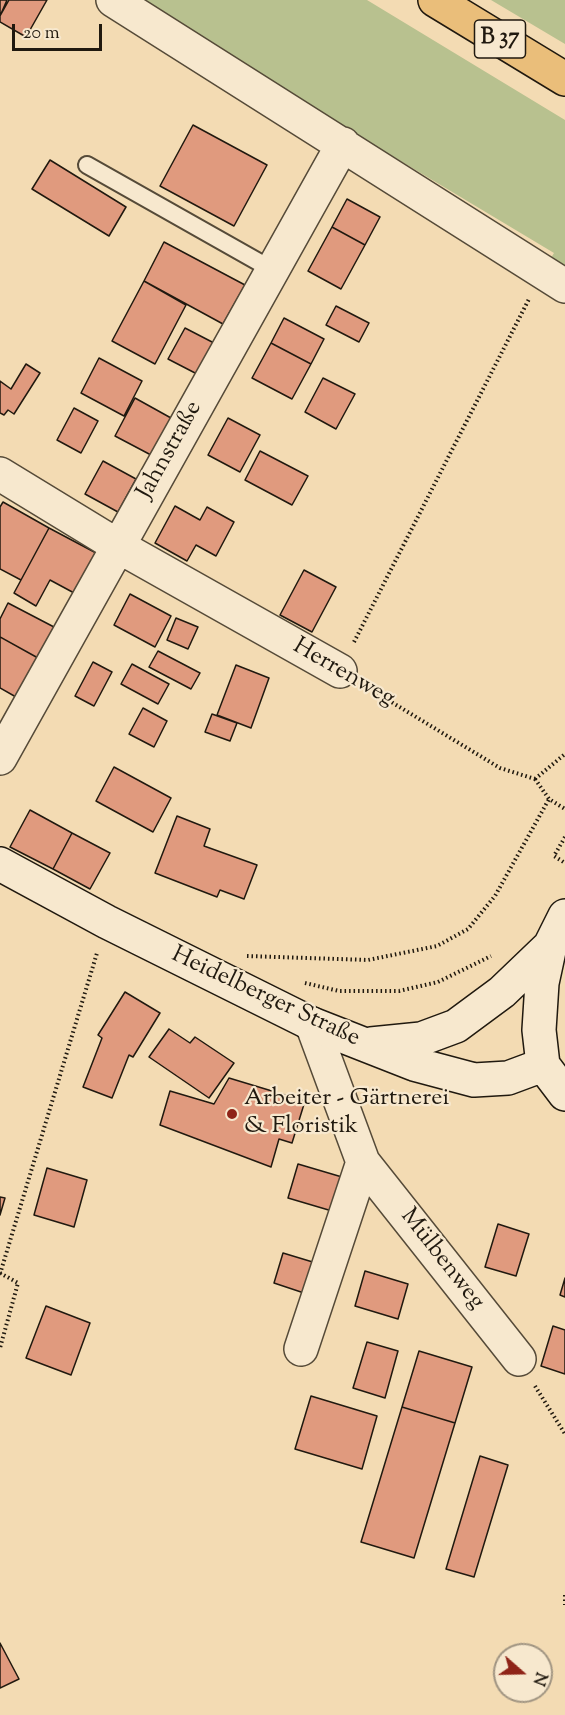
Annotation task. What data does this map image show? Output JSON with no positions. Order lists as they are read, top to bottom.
{
  "streets": {
    "main road": ["B 37"],
    "street": [
      "Jahnstraße",
      "Herrenweg",
      "Heidelberger Straße",
      "Mülbenweg"
    ]
  },
  "crossings": [
    ["Jahnstraße", "Herrenweg"],
    ["Heidelberger Straße", "Mülbenweg"]
  ],
  "places": ["Arbeiter - Gärtnerei & Floristik"],
  "scale_bar": "20 m",
  "north": "right"
}
